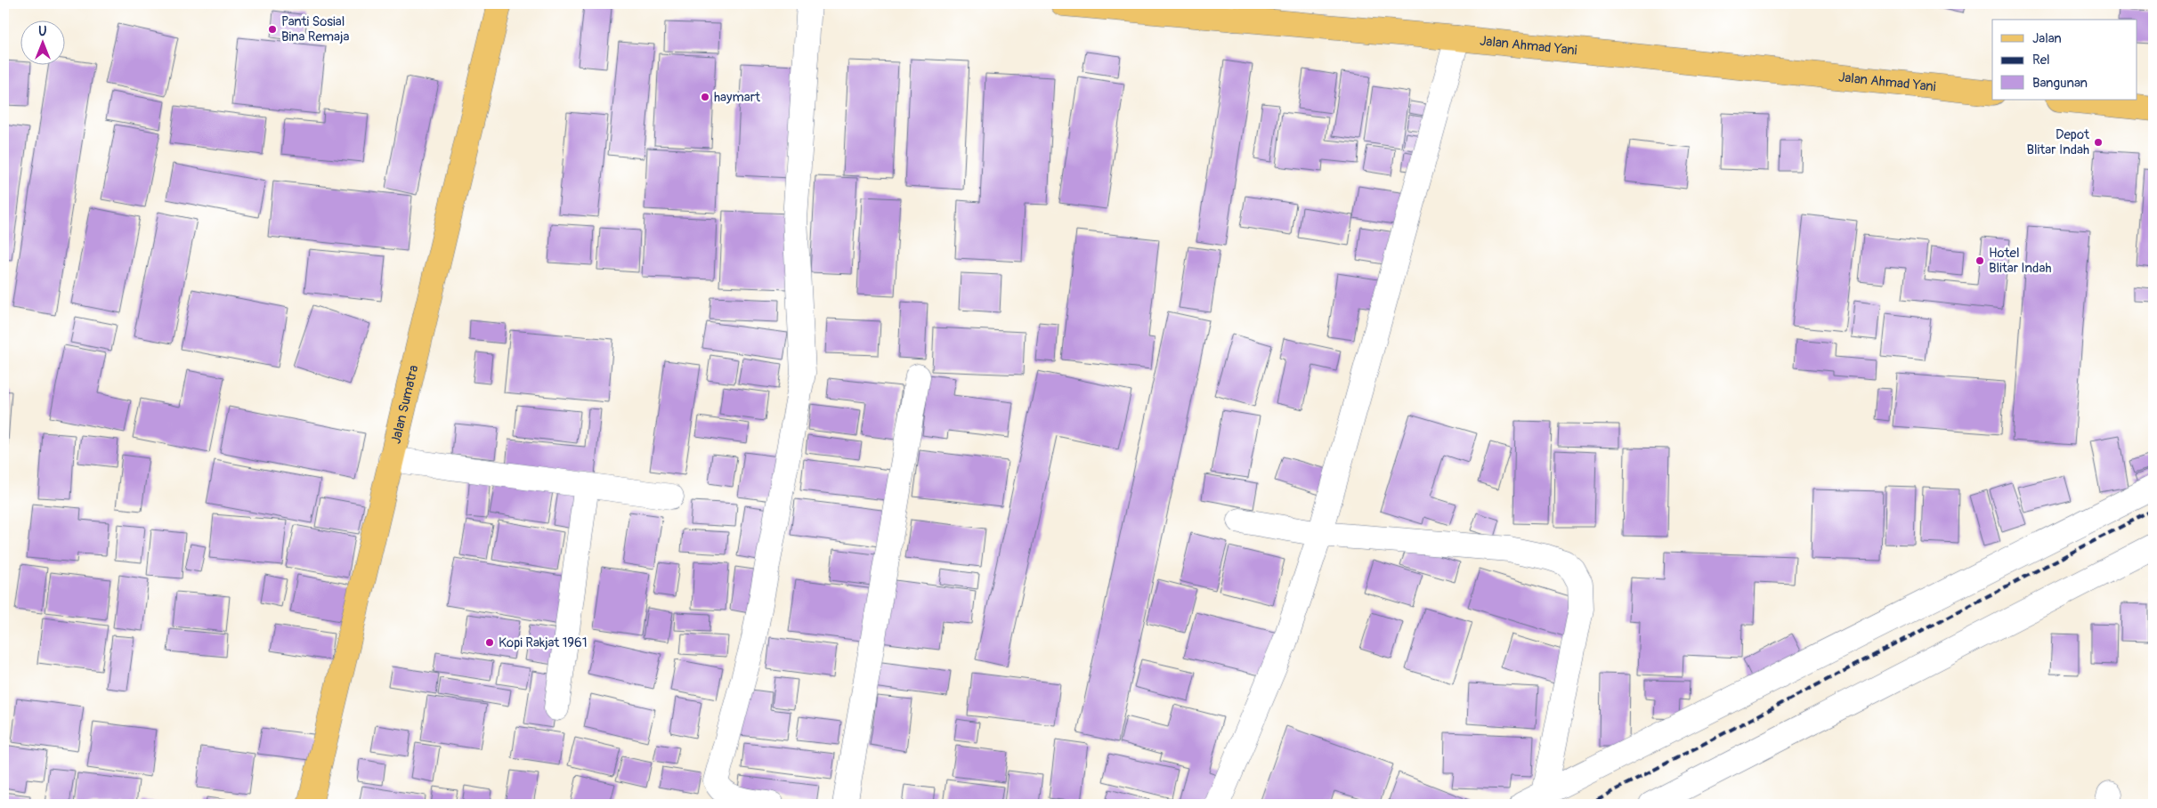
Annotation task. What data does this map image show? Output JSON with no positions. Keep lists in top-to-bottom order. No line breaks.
{"streets":{"main road":["Jalan Ahmad Yani","Jalan Sumatra"]},"places":["Panti Sosial Bina Remaja","haymart","Depot Blitar Indah","Hotel Blitar Indah","Kopi Rakjat 1961"],"legend":["Jalan","Rel","Bangunan"],"north":"top"}
